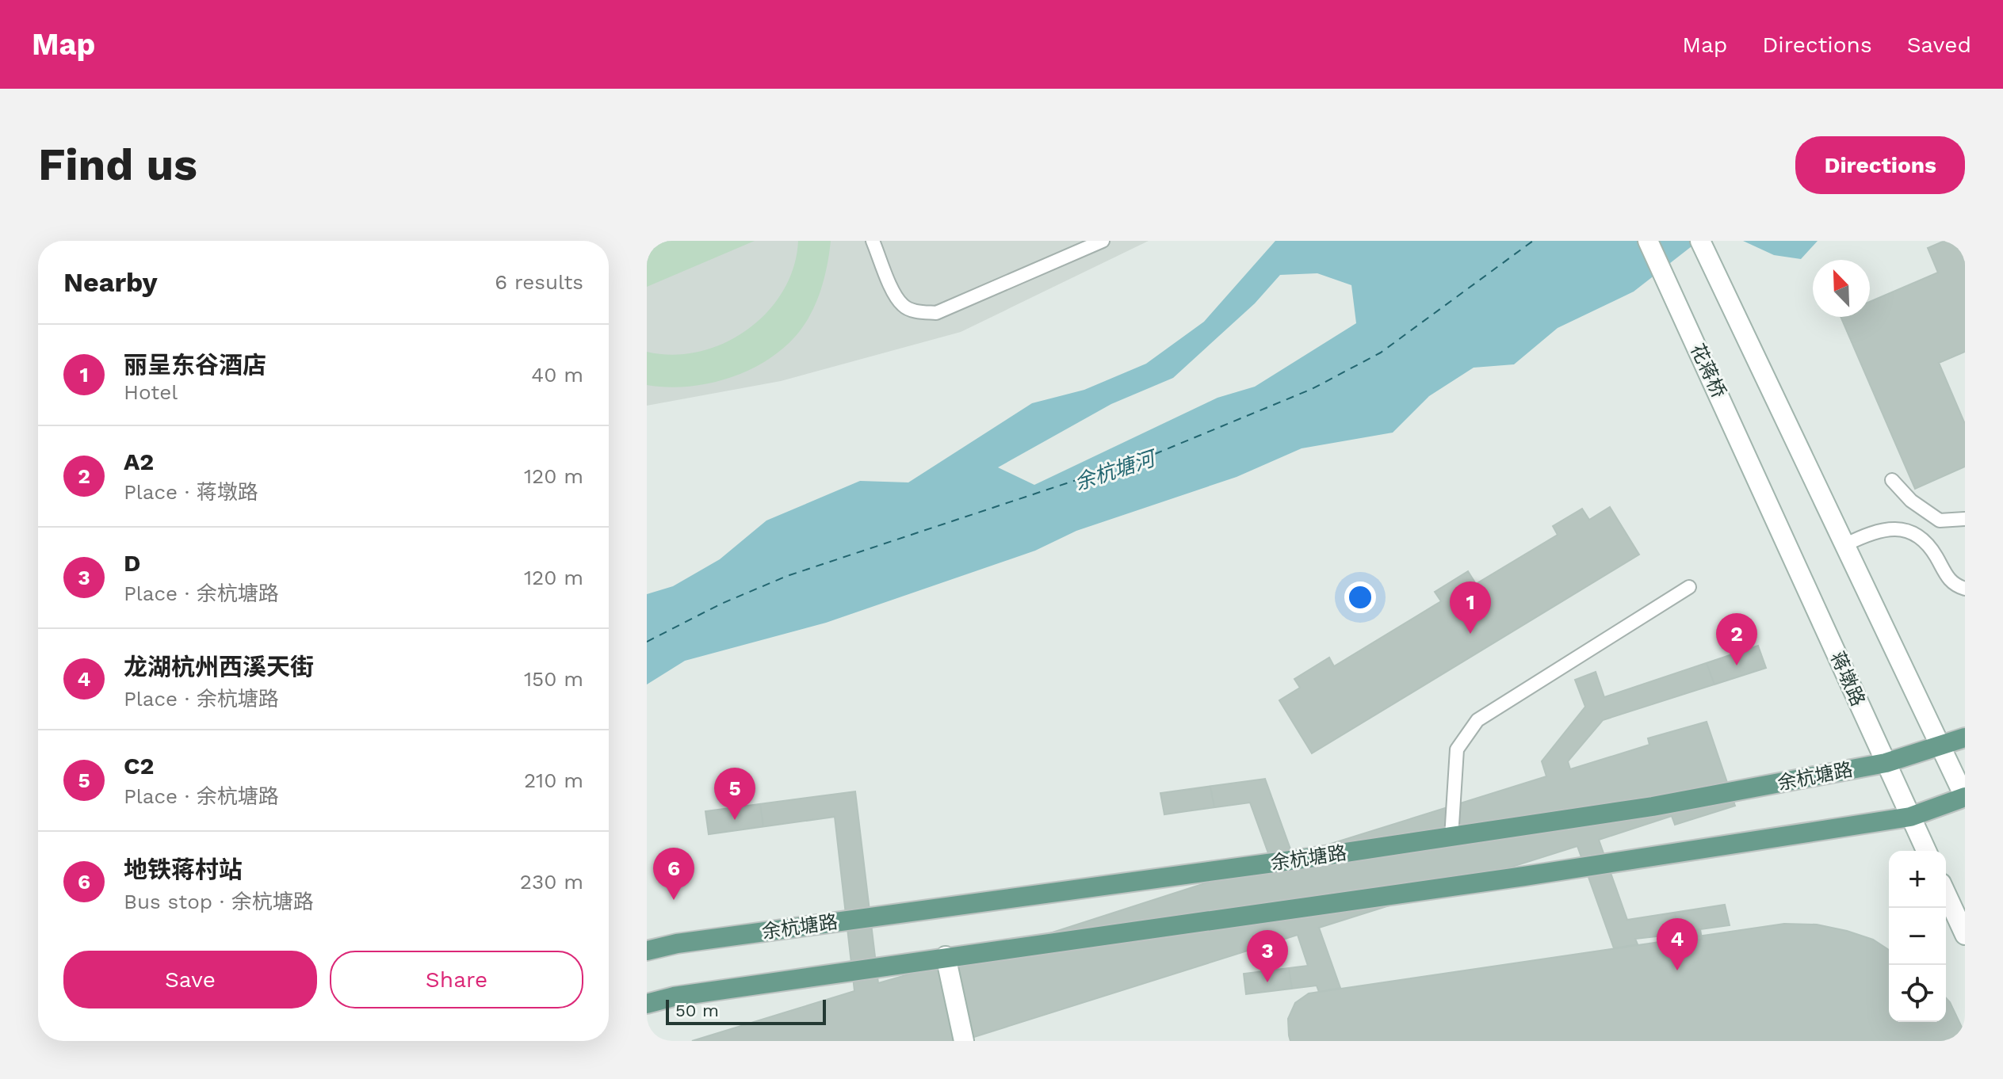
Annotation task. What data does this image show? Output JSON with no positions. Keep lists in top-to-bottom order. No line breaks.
{"streets":{"main road":["花蒋桥","蒋墩路","余杭塘路"]},"crossings":[["花蒋桥","蒋墩路"],["蒋墩路","余杭塘路"]],"water":["余杭塘河"],"scale_bar":"50 m","north":"top left","page":{"header":"Map","nav":["Map","Directions","Saved"],"buttons":["Directions",["Save","Share"]],"title":"Find us","heading":["Nearby","6 results"],"list":[{"mark":"1","name":"丽呈东谷酒店","note":"Hotel","value":"40 m"},{"mark":"2","name":"A2","note":"Place · 蒋墩路","value":"120 m"},{"mark":"3","name":"D","note":"Place · 余杭塘路","value":"120 m"},{"mark":"4","name":"龙湖杭州西溪天街","note":"Place · 余杭塘路","value":"150 m"},{"mark":"5","name":"C2","note":"Place · 余杭塘路","value":"210 m"},{"mark":"6","name":"地铁蒋村站","note":"Bus stop · 余杭塘路","value":"230 m"}],"pins":["1","2","5","6","4","3"],"map_buttons":["+","−"],"scale":"50 m"}}
